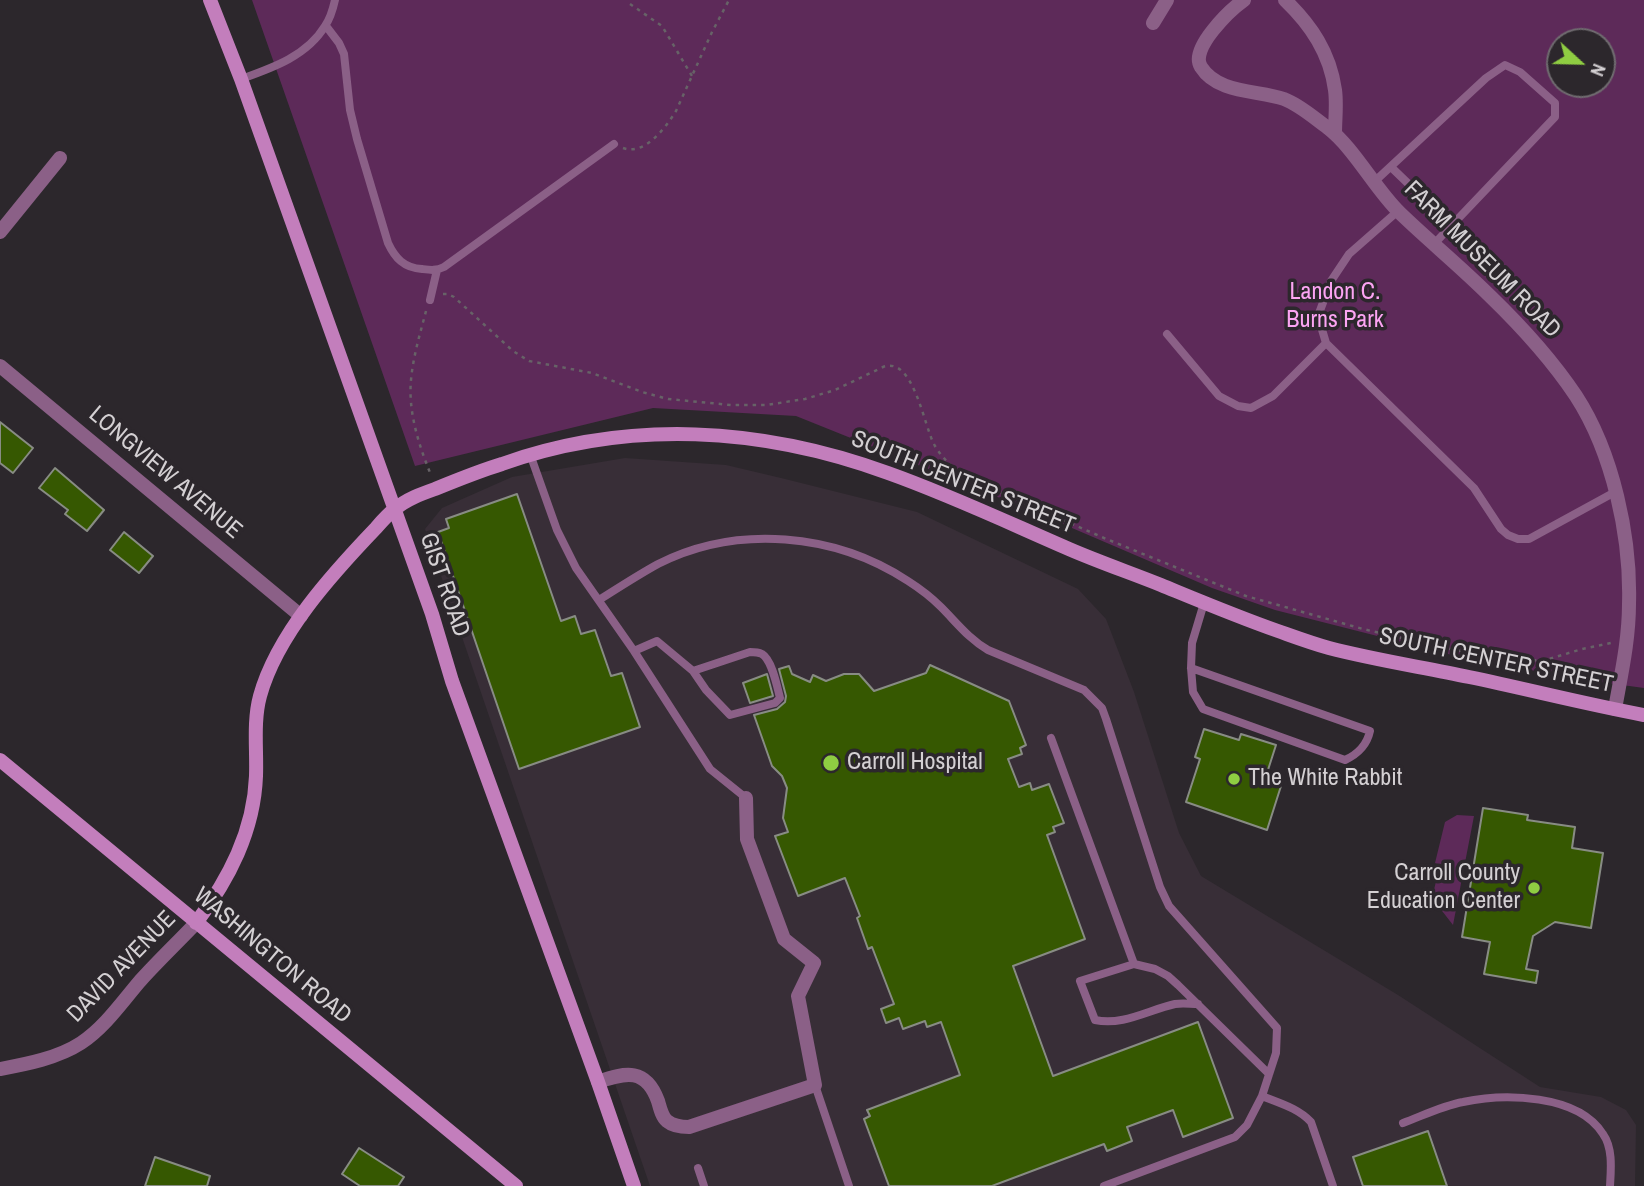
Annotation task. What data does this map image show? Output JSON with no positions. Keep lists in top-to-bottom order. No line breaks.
{"streets":{"street":["FARM MUSEUM ROAD","LONGVIEW AVENUE","SOUTH CENTER STREET","GIST ROAD","WASHINGTON ROAD","DAVID AVENUE"]},"crossings":[["FARM MUSEUM ROAD","SOUTH CENTER STREET"],["LONGVIEW AVENUE","SOUTH CENTER STREET"],["SOUTH CENTER STREET","GIST ROAD"],["SOUTH CENTER STREET","WASHINGTON ROAD"],["SOUTH CENTER STREET","DAVID AVENUE"],["WASHINGTON ROAD","DAVID AVENUE"]],"parks":["Landon C. Burns Park"],"places":["Carroll Hospital","The White Rabbit","Carroll County Education Center"],"north":"right"}
